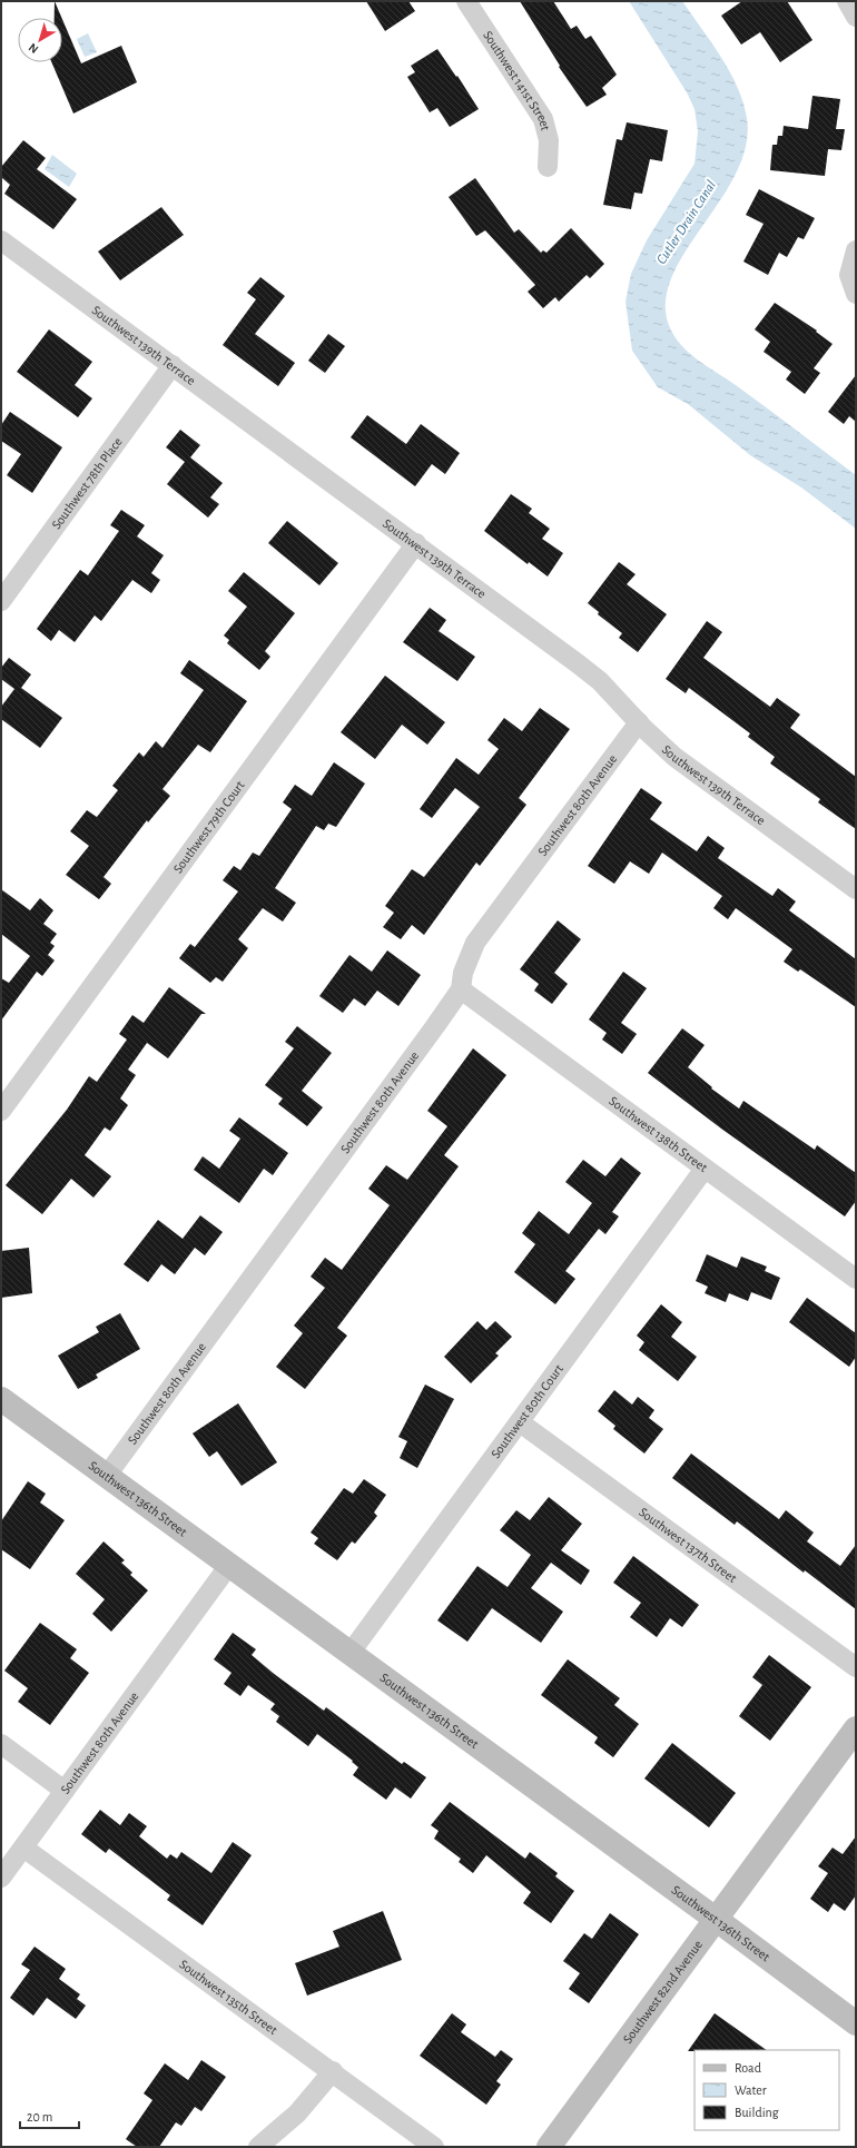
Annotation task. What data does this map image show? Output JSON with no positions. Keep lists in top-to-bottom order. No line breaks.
{"streets":{"street":["Southwest 141st Street","Southwest 139th Terrace","Southwest 78th Place","Southwest 80th Avenue","Southwest 79th Court","Southwest 138th Street","Southwest 80th Court","Southwest 136th Street","Southwest 137th Street","Southwest 82nd Avenue","Southwest 135th Street"]},"crossings":[["Southwest 139th Terrace","Southwest 78th Place"],["Southwest 139th Terrace","Southwest 80th Avenue"],["Southwest 139th Terrace","Southwest 79th Court"],["Southwest 80th Avenue","Southwest 138th Street"],["Southwest 80th Avenue","Southwest 136th Street"],["Southwest 80th Avenue","Southwest 135th Street"],["Southwest 138th Street","Southwest 80th Court"],["Southwest 80th Court","Southwest 136th Street"],["Southwest 80th Court","Southwest 137th Street"],["Southwest 136th Street","Southwest 82nd Avenue"]],"water":["Cutler Drain Canal"],"legend":["Road","Water","Building"],"scale_bar":"20 m","north":"bottom left"}
